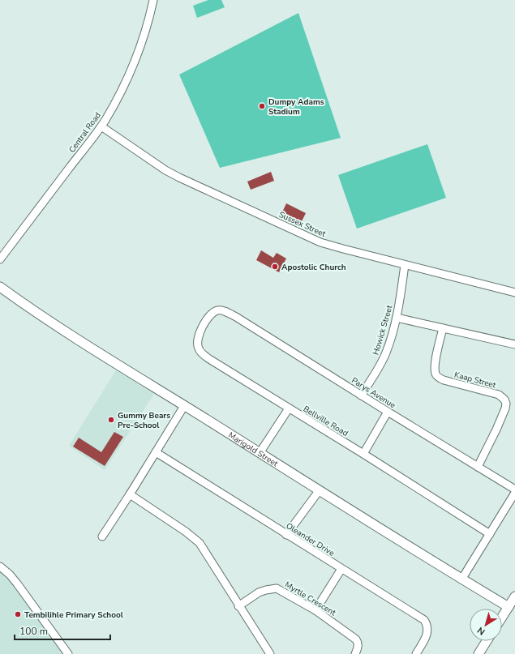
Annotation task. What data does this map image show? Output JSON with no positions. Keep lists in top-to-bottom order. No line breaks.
{"streets":{"street":["Central Road","Sussex Street","Howick Street","Kaap Street","Parys Avenue","Bellville Road","Marigold Street","Oleander Drive","Myrtle Crescent"]},"crossings":[["Central Road","Sussex Street"],["Sussex Street","Howick Street"],["Howick Street","Parys Avenue"],["Kaap Street","Parys Avenue"],["Parys Avenue","Bellville Road"]],"places":["Dumpy Adams Stadium","Apostolic Church","Gummy Bears Pre-School","Tembilihle Primary School"],"scale_bar":"100 m","north":"bottom left"}
